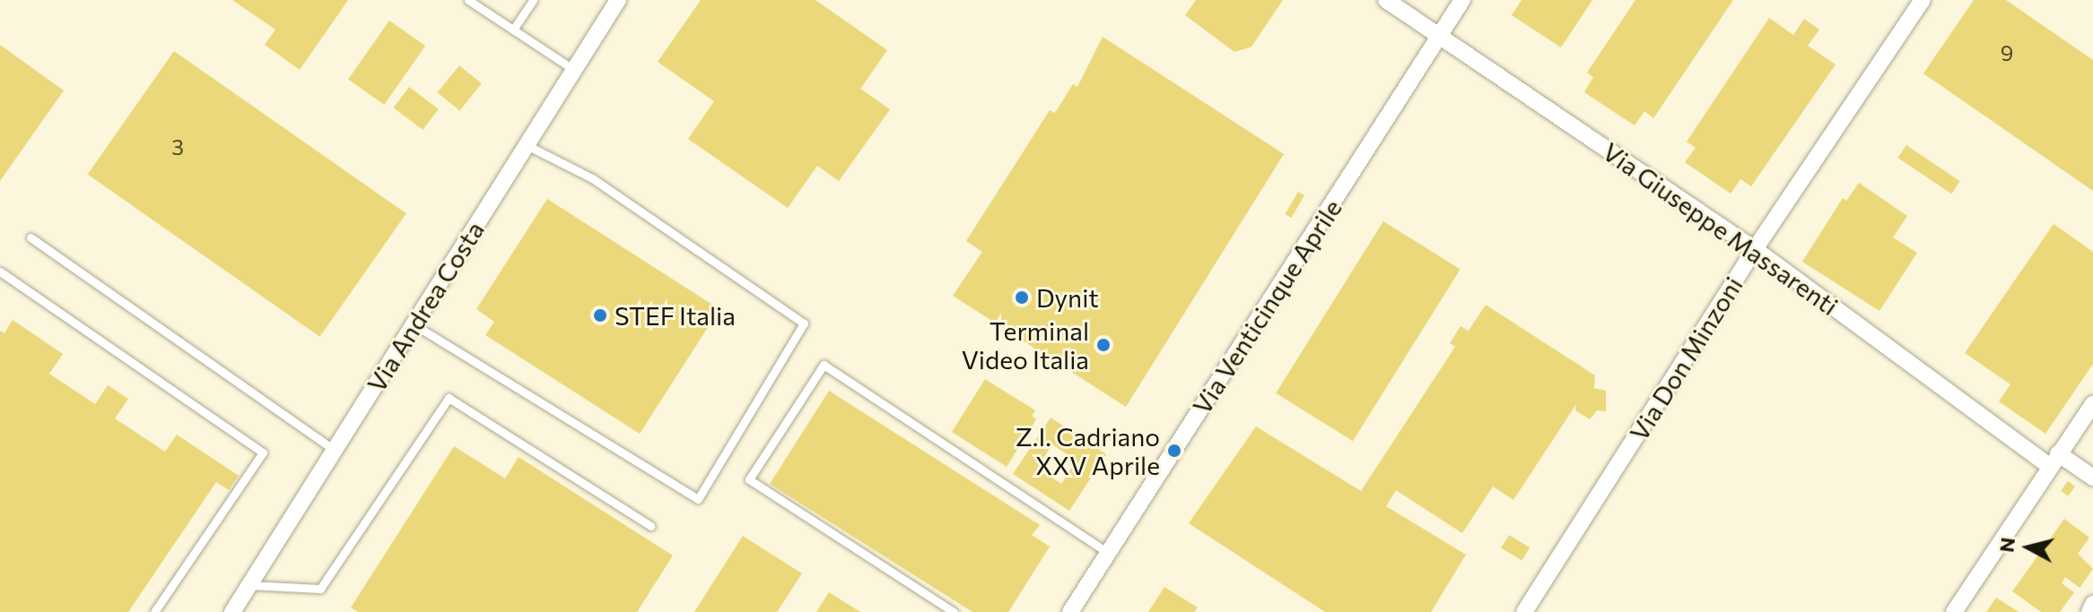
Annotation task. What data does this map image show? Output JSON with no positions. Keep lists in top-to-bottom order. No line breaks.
{"streets":{"street":["Via Giuseppe Massarenti","Via Andrea Costa","Via Venticinque Aprile","Via Don Minzoni"]},"crossings":[["Via Giuseppe Massarenti","Via Venticinque Aprile"],["Via Giuseppe Massarenti","Via Don Minzoni"]],"places":["Dynit","STEF Italia","Terminal Video Italia","Z.I. Cadriano XXV Aprile"],"house_numbers":["9","3"],"north":"left"}
